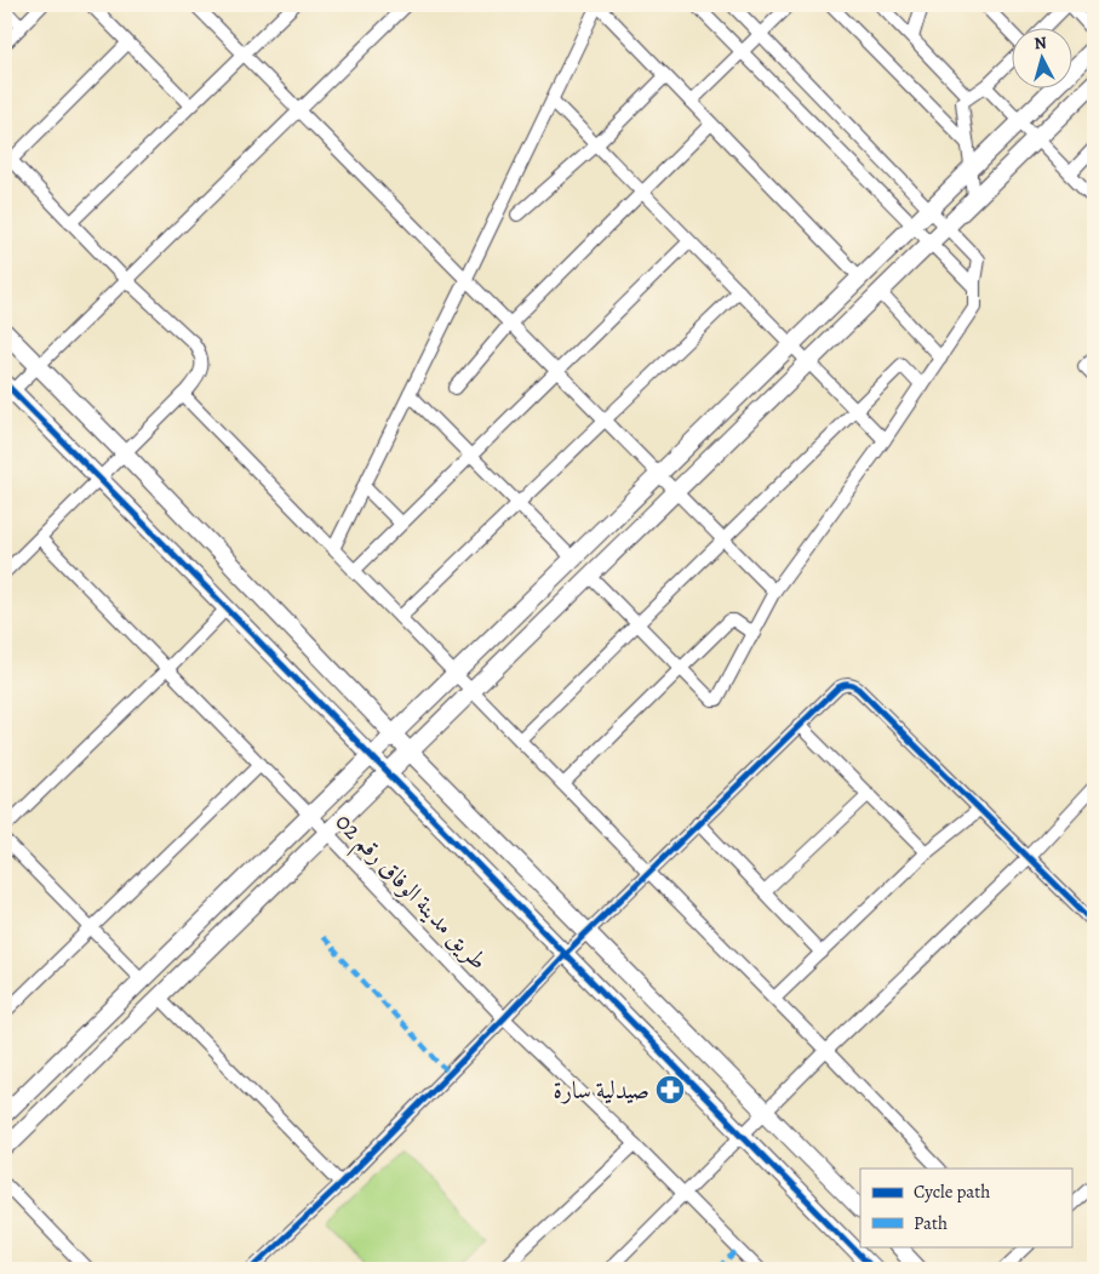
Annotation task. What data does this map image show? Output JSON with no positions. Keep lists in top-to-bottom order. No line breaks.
{"streets":{"street":["طريق مدينة الوفاق رقم 02"]},"places":{"pharmacy":["صيدلية سارة"]},"legend":["Cycle path","Path"],"north":"top"}
